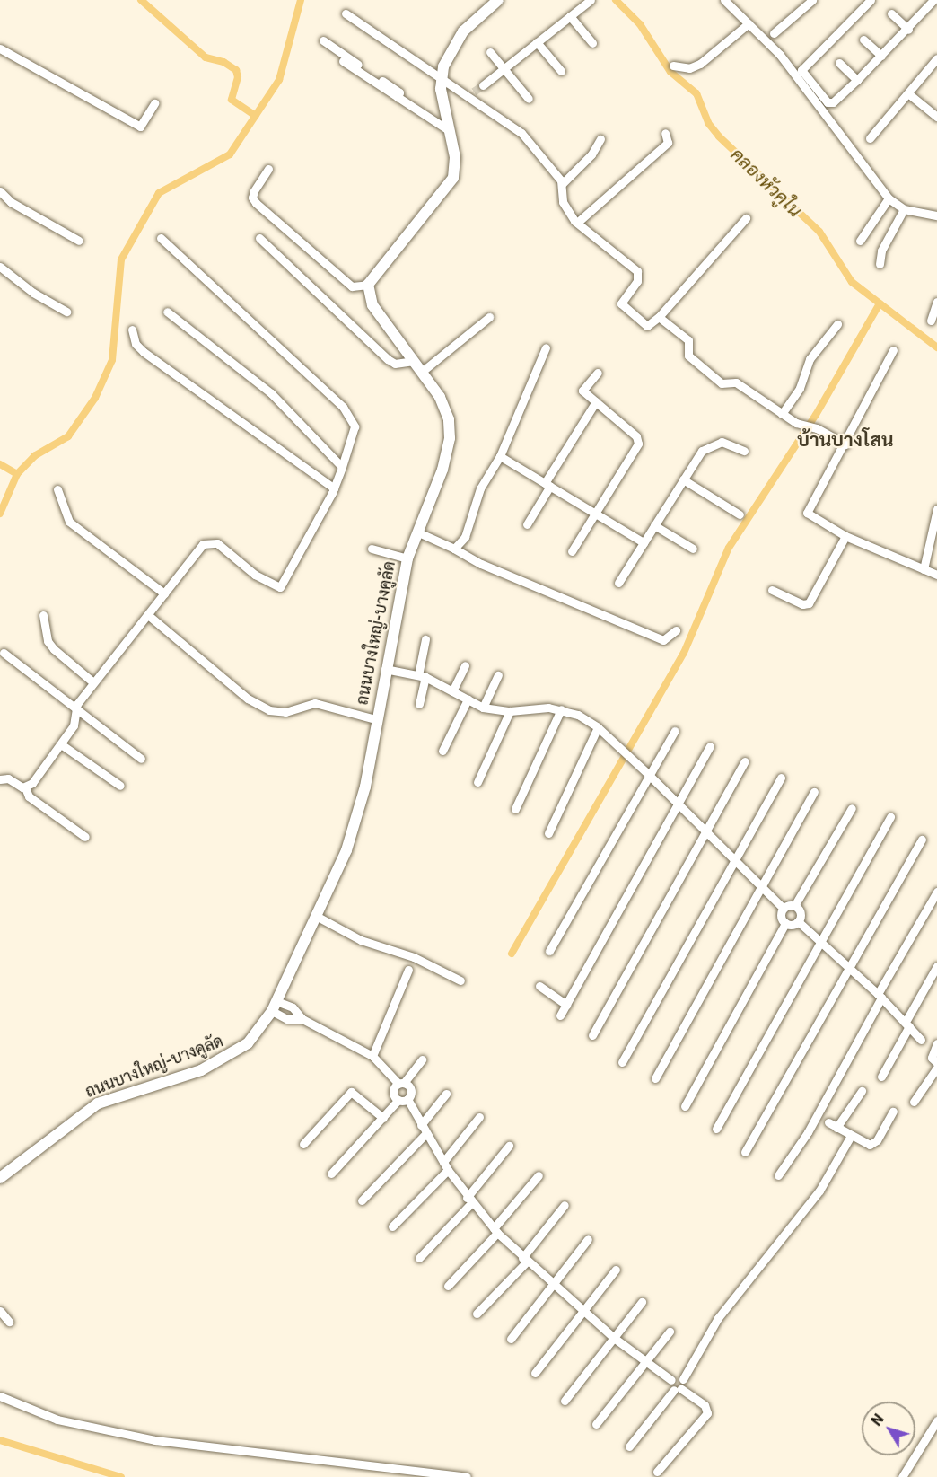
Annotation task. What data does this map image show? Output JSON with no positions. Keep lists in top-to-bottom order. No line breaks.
{"streets":{"street":["ถนนบางใหญ่-บางคูลัด"]},"districts":["บ้านบางโสน"],"water":["คลองหัวคูใน"],"north":"top left"}
